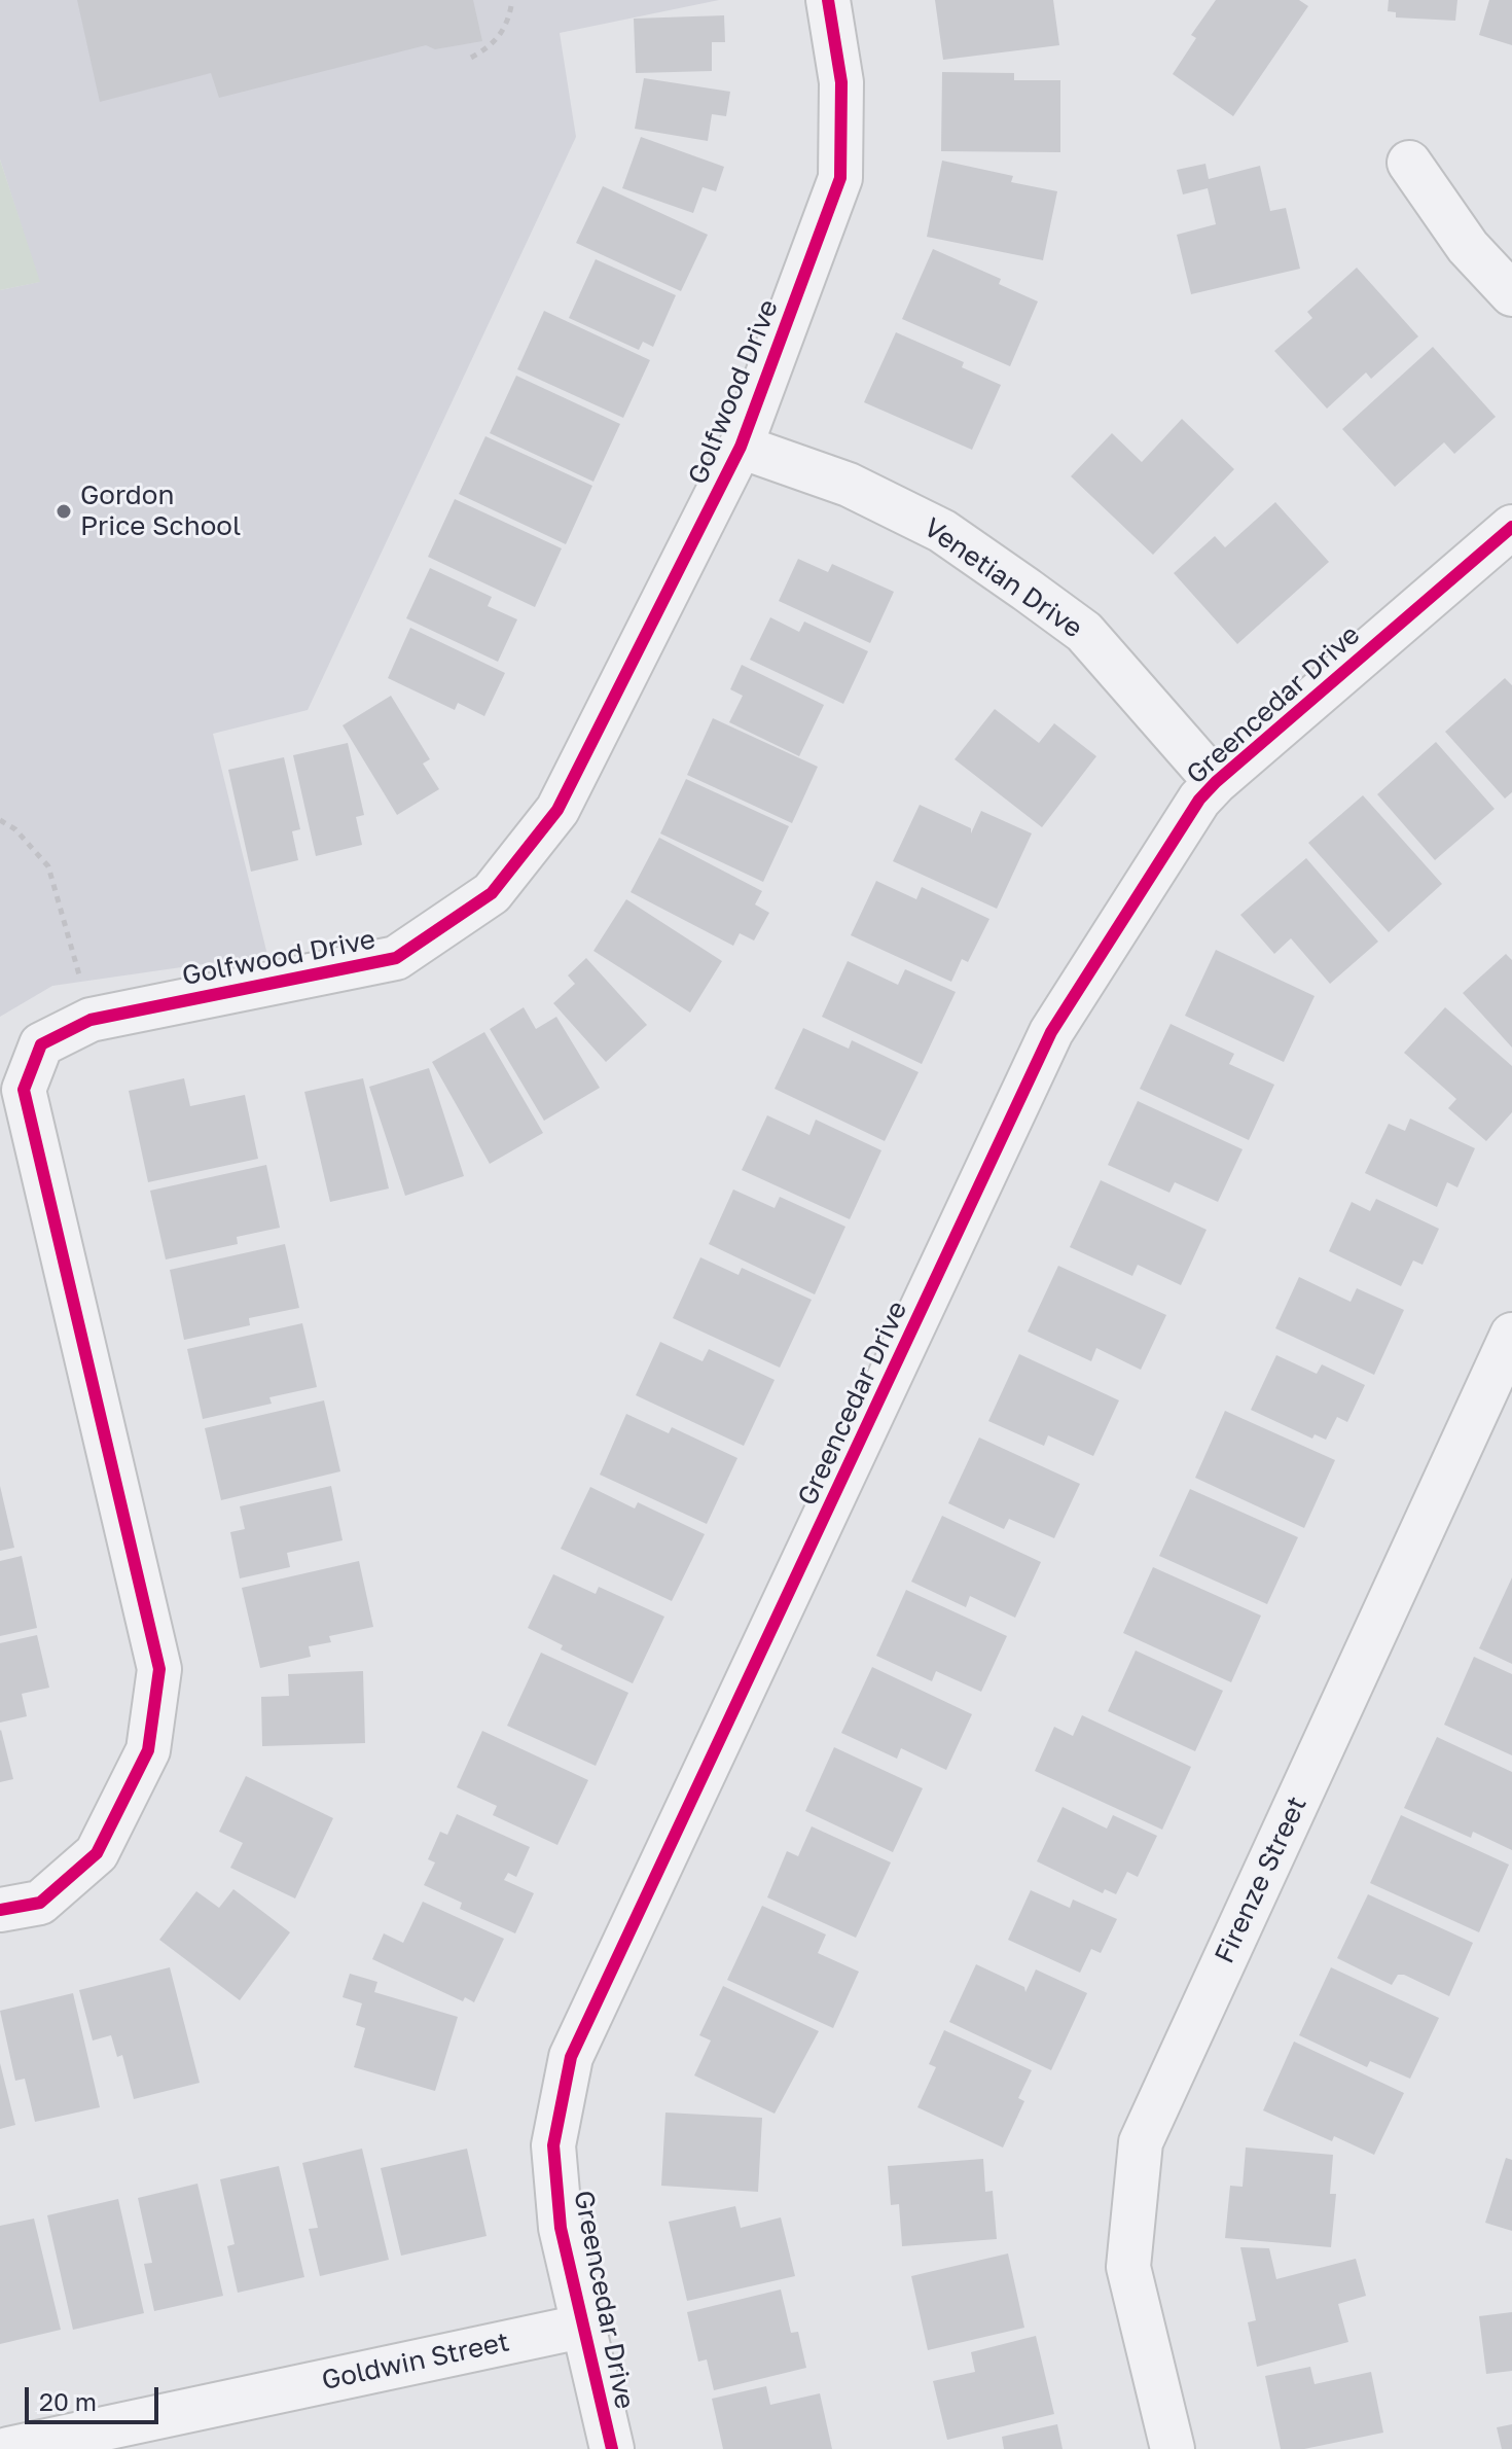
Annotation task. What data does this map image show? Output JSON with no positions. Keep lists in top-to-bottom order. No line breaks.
{"streets":{"street":["Golfwood Drive","Venetian Drive","Greencedar Drive","Firenze Street","Goldwin Street"]},"crossings":[["Golfwood Drive","Venetian Drive"],["Venetian Drive","Greencedar Drive"],["Greencedar Drive","Goldwin Street"]],"places":["Gordon Price School"],"scale_bar":"20 m"}
